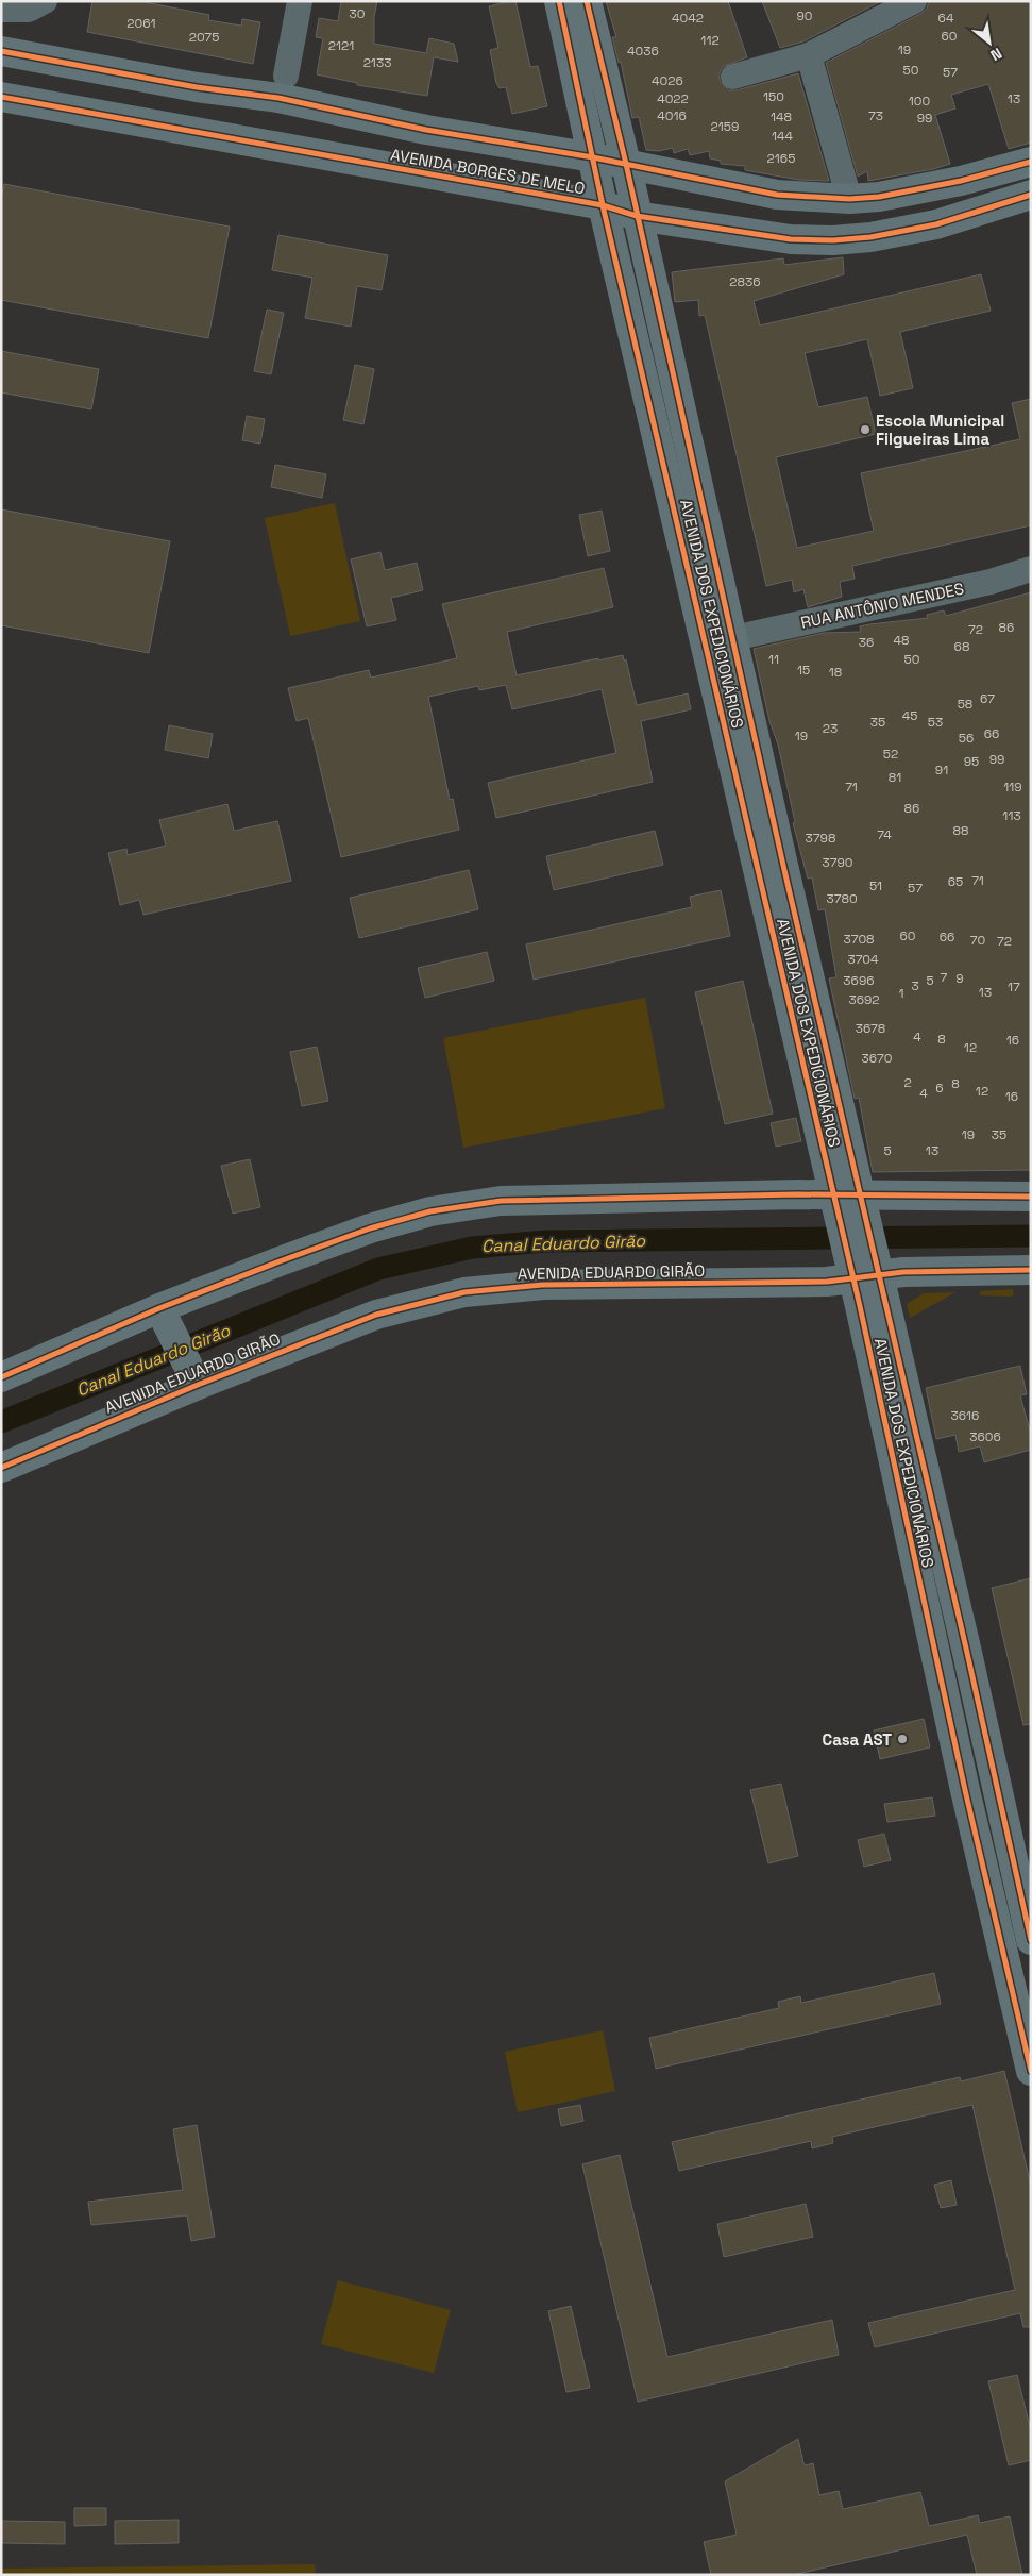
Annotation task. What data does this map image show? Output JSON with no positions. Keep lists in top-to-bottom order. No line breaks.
{"streets":{"main road":["AVENIDA BORGES DE MELO","AVENIDA DOS EXPEDICIONÁRIOS","AVENIDA EDUARDO GIRÃO"],"street":["RUA ANTÔNIO MENDES"]},"crossings":[["AVENIDA BORGES DE MELO","AVENIDA DOS EXPEDICIONÁRIOS"],["RUA ANTÔNIO MENDES","AVENIDA DOS EXPEDICIONÁRIOS"],["AVENIDA DOS EXPEDICIONÁRIOS","AVENIDA EDUARDO GIRÃO"]],"water":["Canal Eduardo Girão"],"places":["Escola Municipal Filgueiras Lima","Casa AST"],"house_numbers":["30","90","4042","64","2061","60","2075","112","2121","19","4036","2133","50","57","4026","150","4022","13","100","4016","73","148","99","2159","144","2165","2836","86","72","48","36","68","11","50","15","18","67","58","45","35","53","23","66","19","56","52","99","95","91","81","71","119","86","113","88","74","3798","3790","71","65","51","57","3780","60","66","3708","70","72","3704","7","9","3696","5","3","17","13","1","3692","3678","4","8","16","12","3670","2","8","6","12","4","16","19","35","5","13","3616","3606"],"north":"bottom right"}
